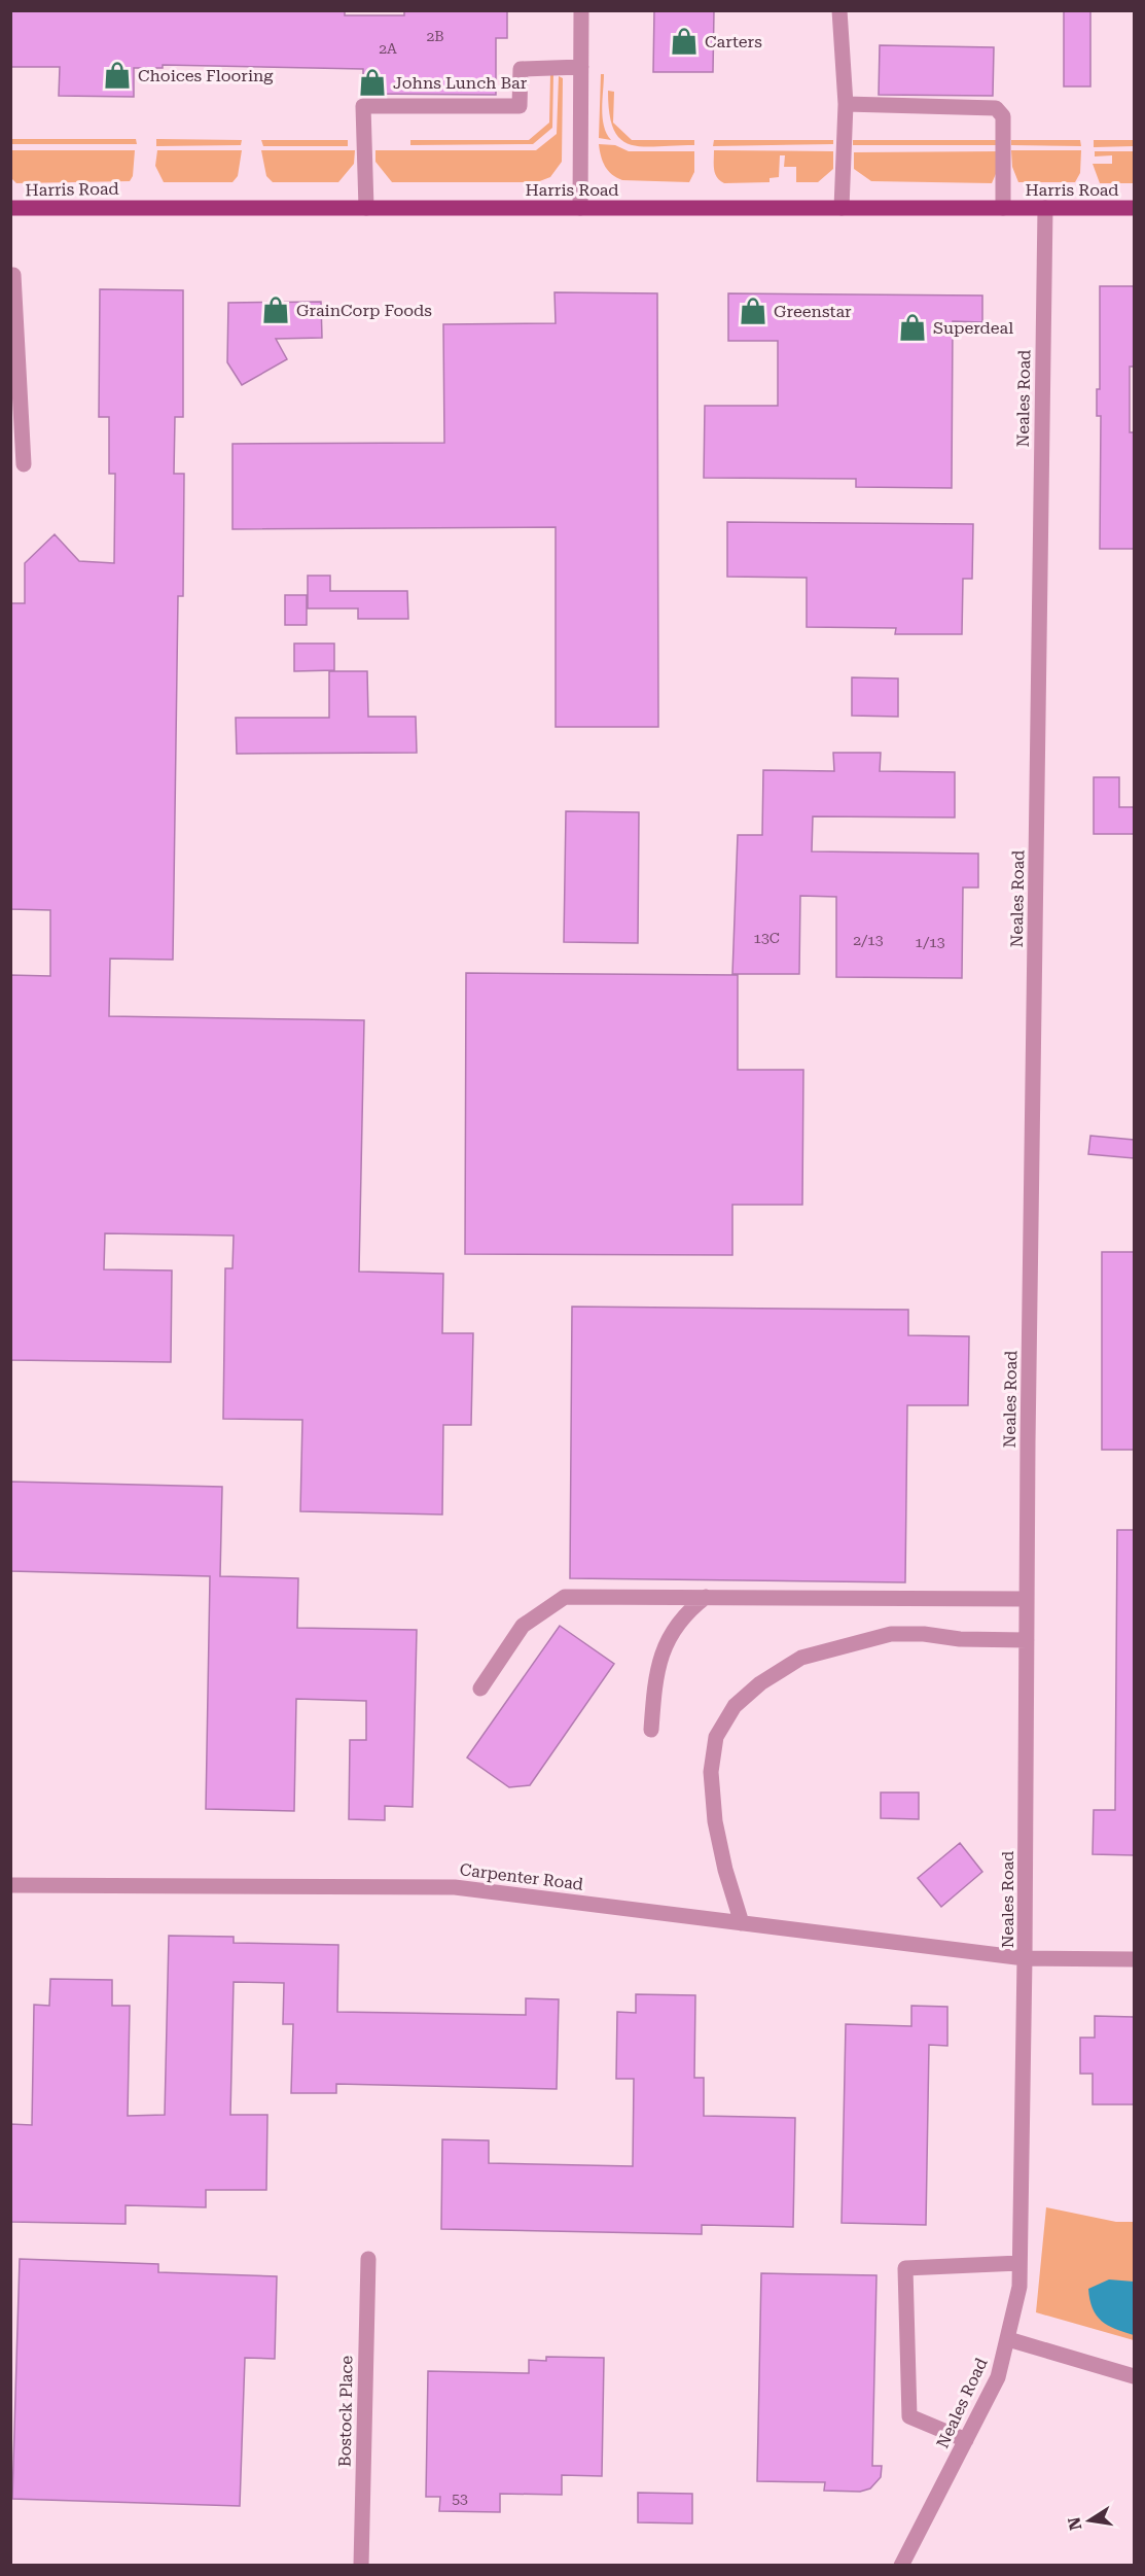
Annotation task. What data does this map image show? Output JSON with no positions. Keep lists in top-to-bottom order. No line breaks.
{"streets":{"main road":["Harris Road"],"street":["Neales Road","Carpenter Road","Bostock Place"]},"crossings":[["Harris Road","Neales Road"],["Neales Road","Carpenter Road"]],"places":{"shop":["Carters","Choices Flooring","Johns Lunch Bar","GrainCorp Foods","Greenstar","Superdeal"]},"house_numbers":["2B","2A","13C","2/13","1/13","53"],"north":"left"}
